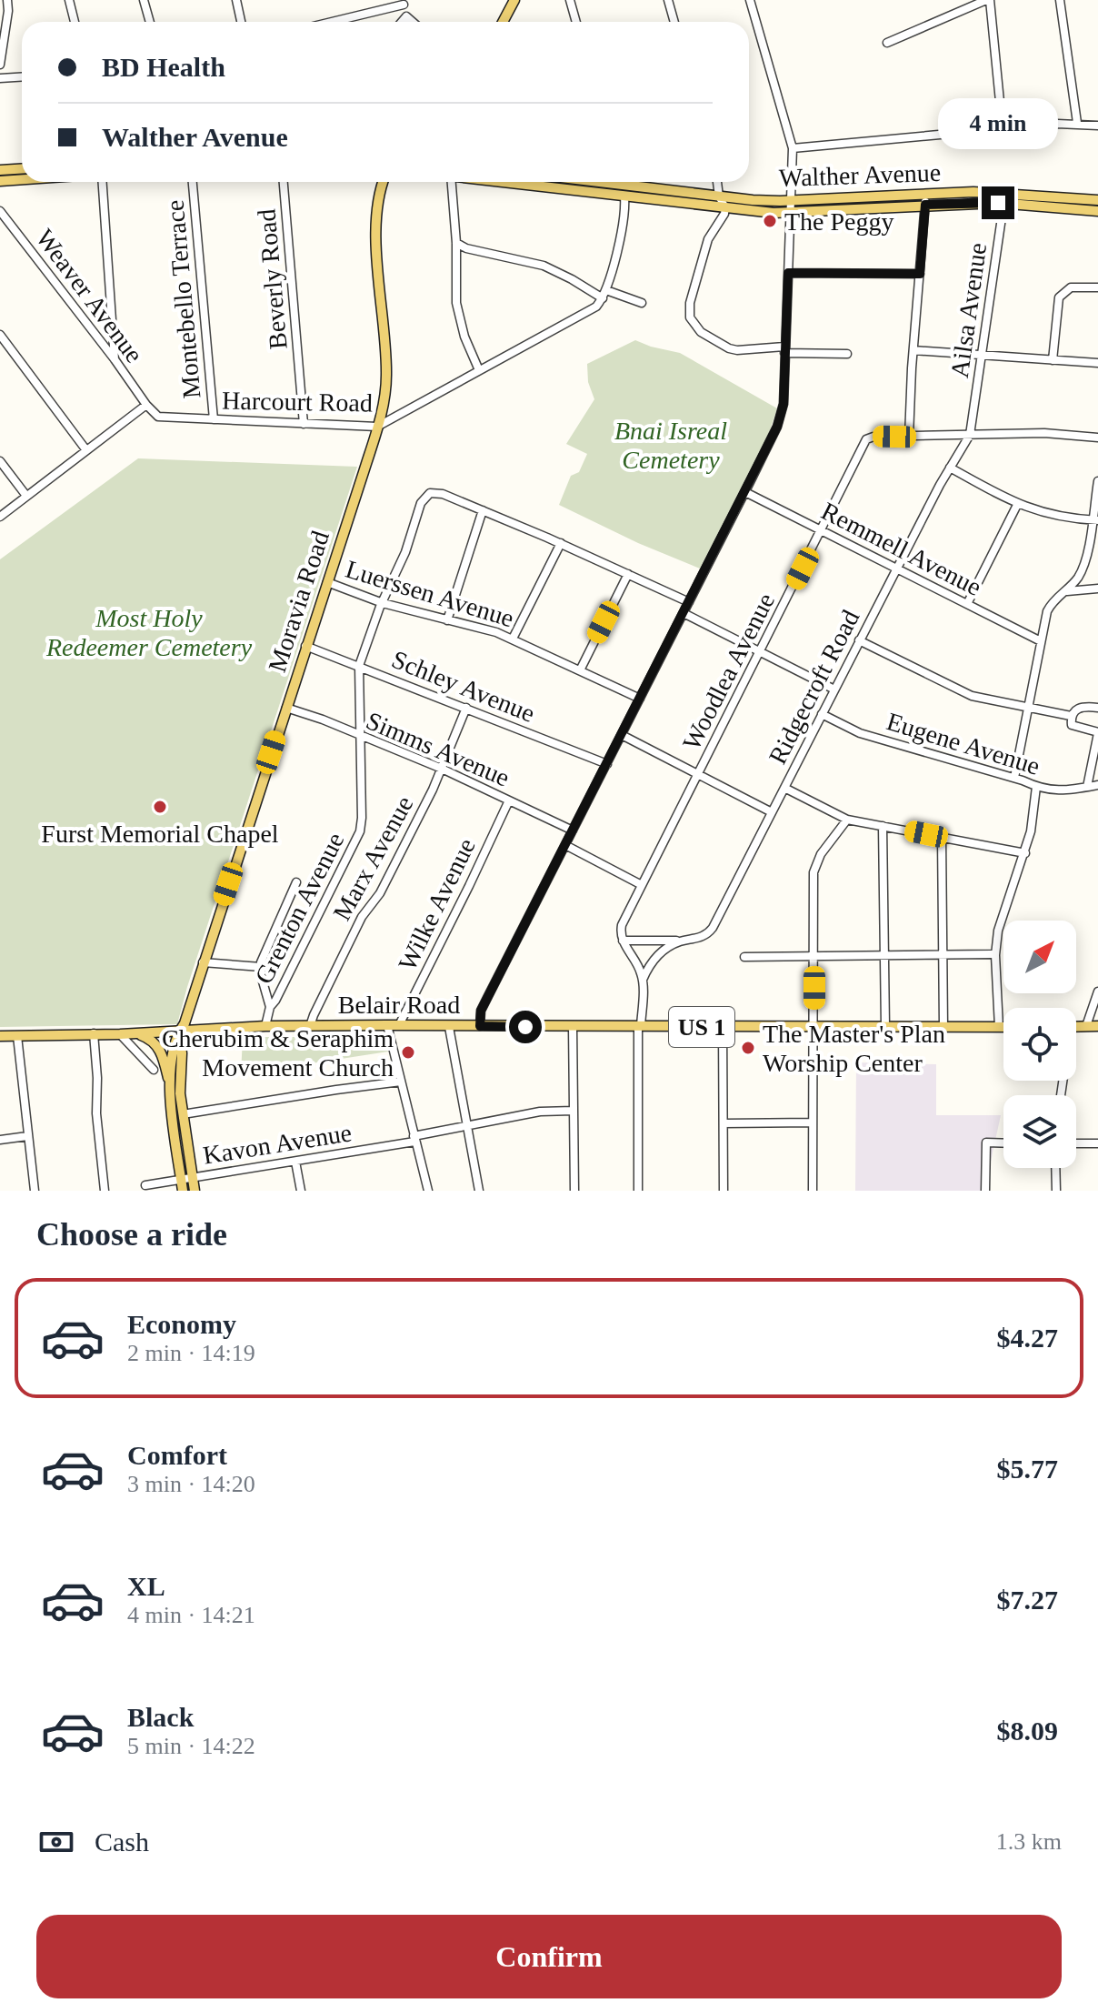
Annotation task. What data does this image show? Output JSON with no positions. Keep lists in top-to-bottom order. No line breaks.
{"streets":{"main road":["Walther Avenue","Moravia Road","Belair Road","US 1"],"street":["Beverly Road","Weaver Avenue","Montebello Terrace","Ailsa Avenue","Harcourt Road","Remmell Avenue","Luerssen Avenue","Woodlea Avenue","Schley Avenue","Ridgecroft Road","Eugene Avenue","Simms Avenue","Marx Avenue","Wilke Avenue","Grenton Avenue","Kavon Avenue"]},"crossings":[["Walther Avenue","Ailsa Avenue"],["Beverly Road","Harcourt Road"],["Weaver Avenue","Harcourt Road"],["Montebello Terrace","Harcourt Road"],["Ailsa Avenue","Ridgecroft Road"],["Harcourt Road","Moravia Road"],["Remmell Avenue","Woodlea Avenue"],["Remmell Avenue","Ridgecroft Road"],["Luerssen Avenue","Moravia Road"],["Luerssen Avenue","Grenton Avenue"],["Moravia Road","Schley Avenue"],["Moravia Road","Simms Avenue"],["Moravia Road","Belair Road"],["Moravia Road","Kavon Avenue"],["Woodlea Avenue","Ridgecroft Road"],["Schley Avenue","Marx Avenue"],["Schley Avenue","Grenton Avenue"],["Ridgecroft Road","Eugene Avenue"],["Simms Avenue","Marx Avenue"],["Simms Avenue","Wilke Avenue"],["Simms Avenue","Grenton Avenue"],["Marx Avenue","Belair Road"],["Wilke Avenue","Belair Road"]],"parks":["Bnai Isreal Cemetery","Most Holy Redeemer Cemetery"],"places":["The Peggy","Furst Memorial Chapel","The Master's Plan Worship Center","Cherubim & Seraphim Movement Church"],"north":"top right","page":{"banner":["BD Health","Walther Avenue"],"bubble":"4 min","heading":"Choose a ride","list":[{"name":"Economy","note":"2 min · 14:19","value":"$4.27"},{"name":"Comfort","note":"3 min · 14:20","value":"$5.77"},{"name":"XL","note":"4 min · 14:21","value":"$7.27"},{"name":"Black","note":"5 min · 14:22","value":"$8.09"}],"pay":["Cash","1.3 km"],"buttons":"Confirm"}}
